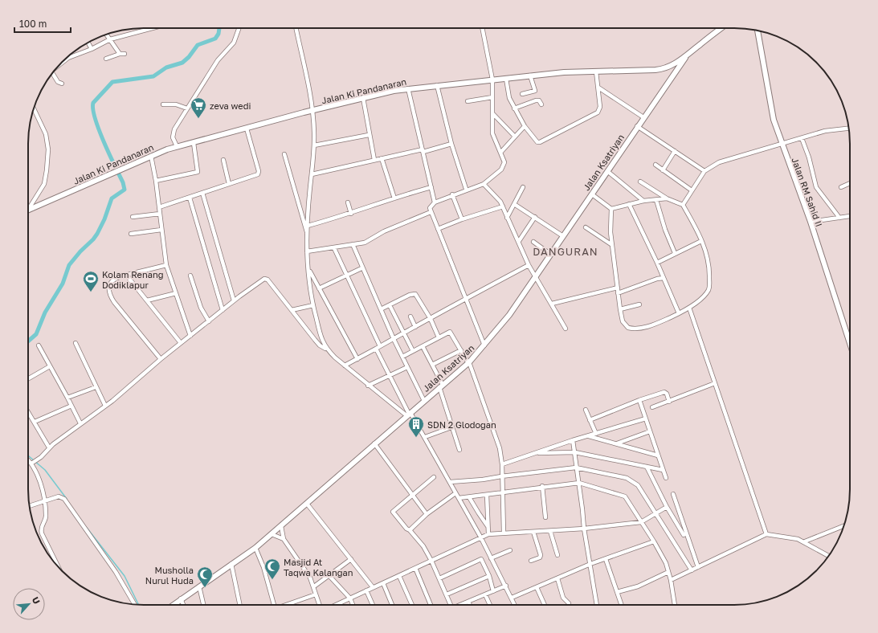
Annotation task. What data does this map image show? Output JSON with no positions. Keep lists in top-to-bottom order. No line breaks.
{"streets":{"street":["Jalan Ki Pandanaran","Jalan Ksatriyan","Jalan RM Sahid II"]},"crossings":[["Jalan Ki Pandanaran","Jalan Ksatriyan"]],"districts":["DANGURAN"],"places":{"supermarket":["zeva wedi"],"sports":["Kolam Renang Dodiklapur"],"building":["SDN 2 Glodogan"],"mosque":["Masjid At Taqwa Kalangan","Musholla Nurul Huda"]},"scale_bar":"100 m","north":"top right"}
